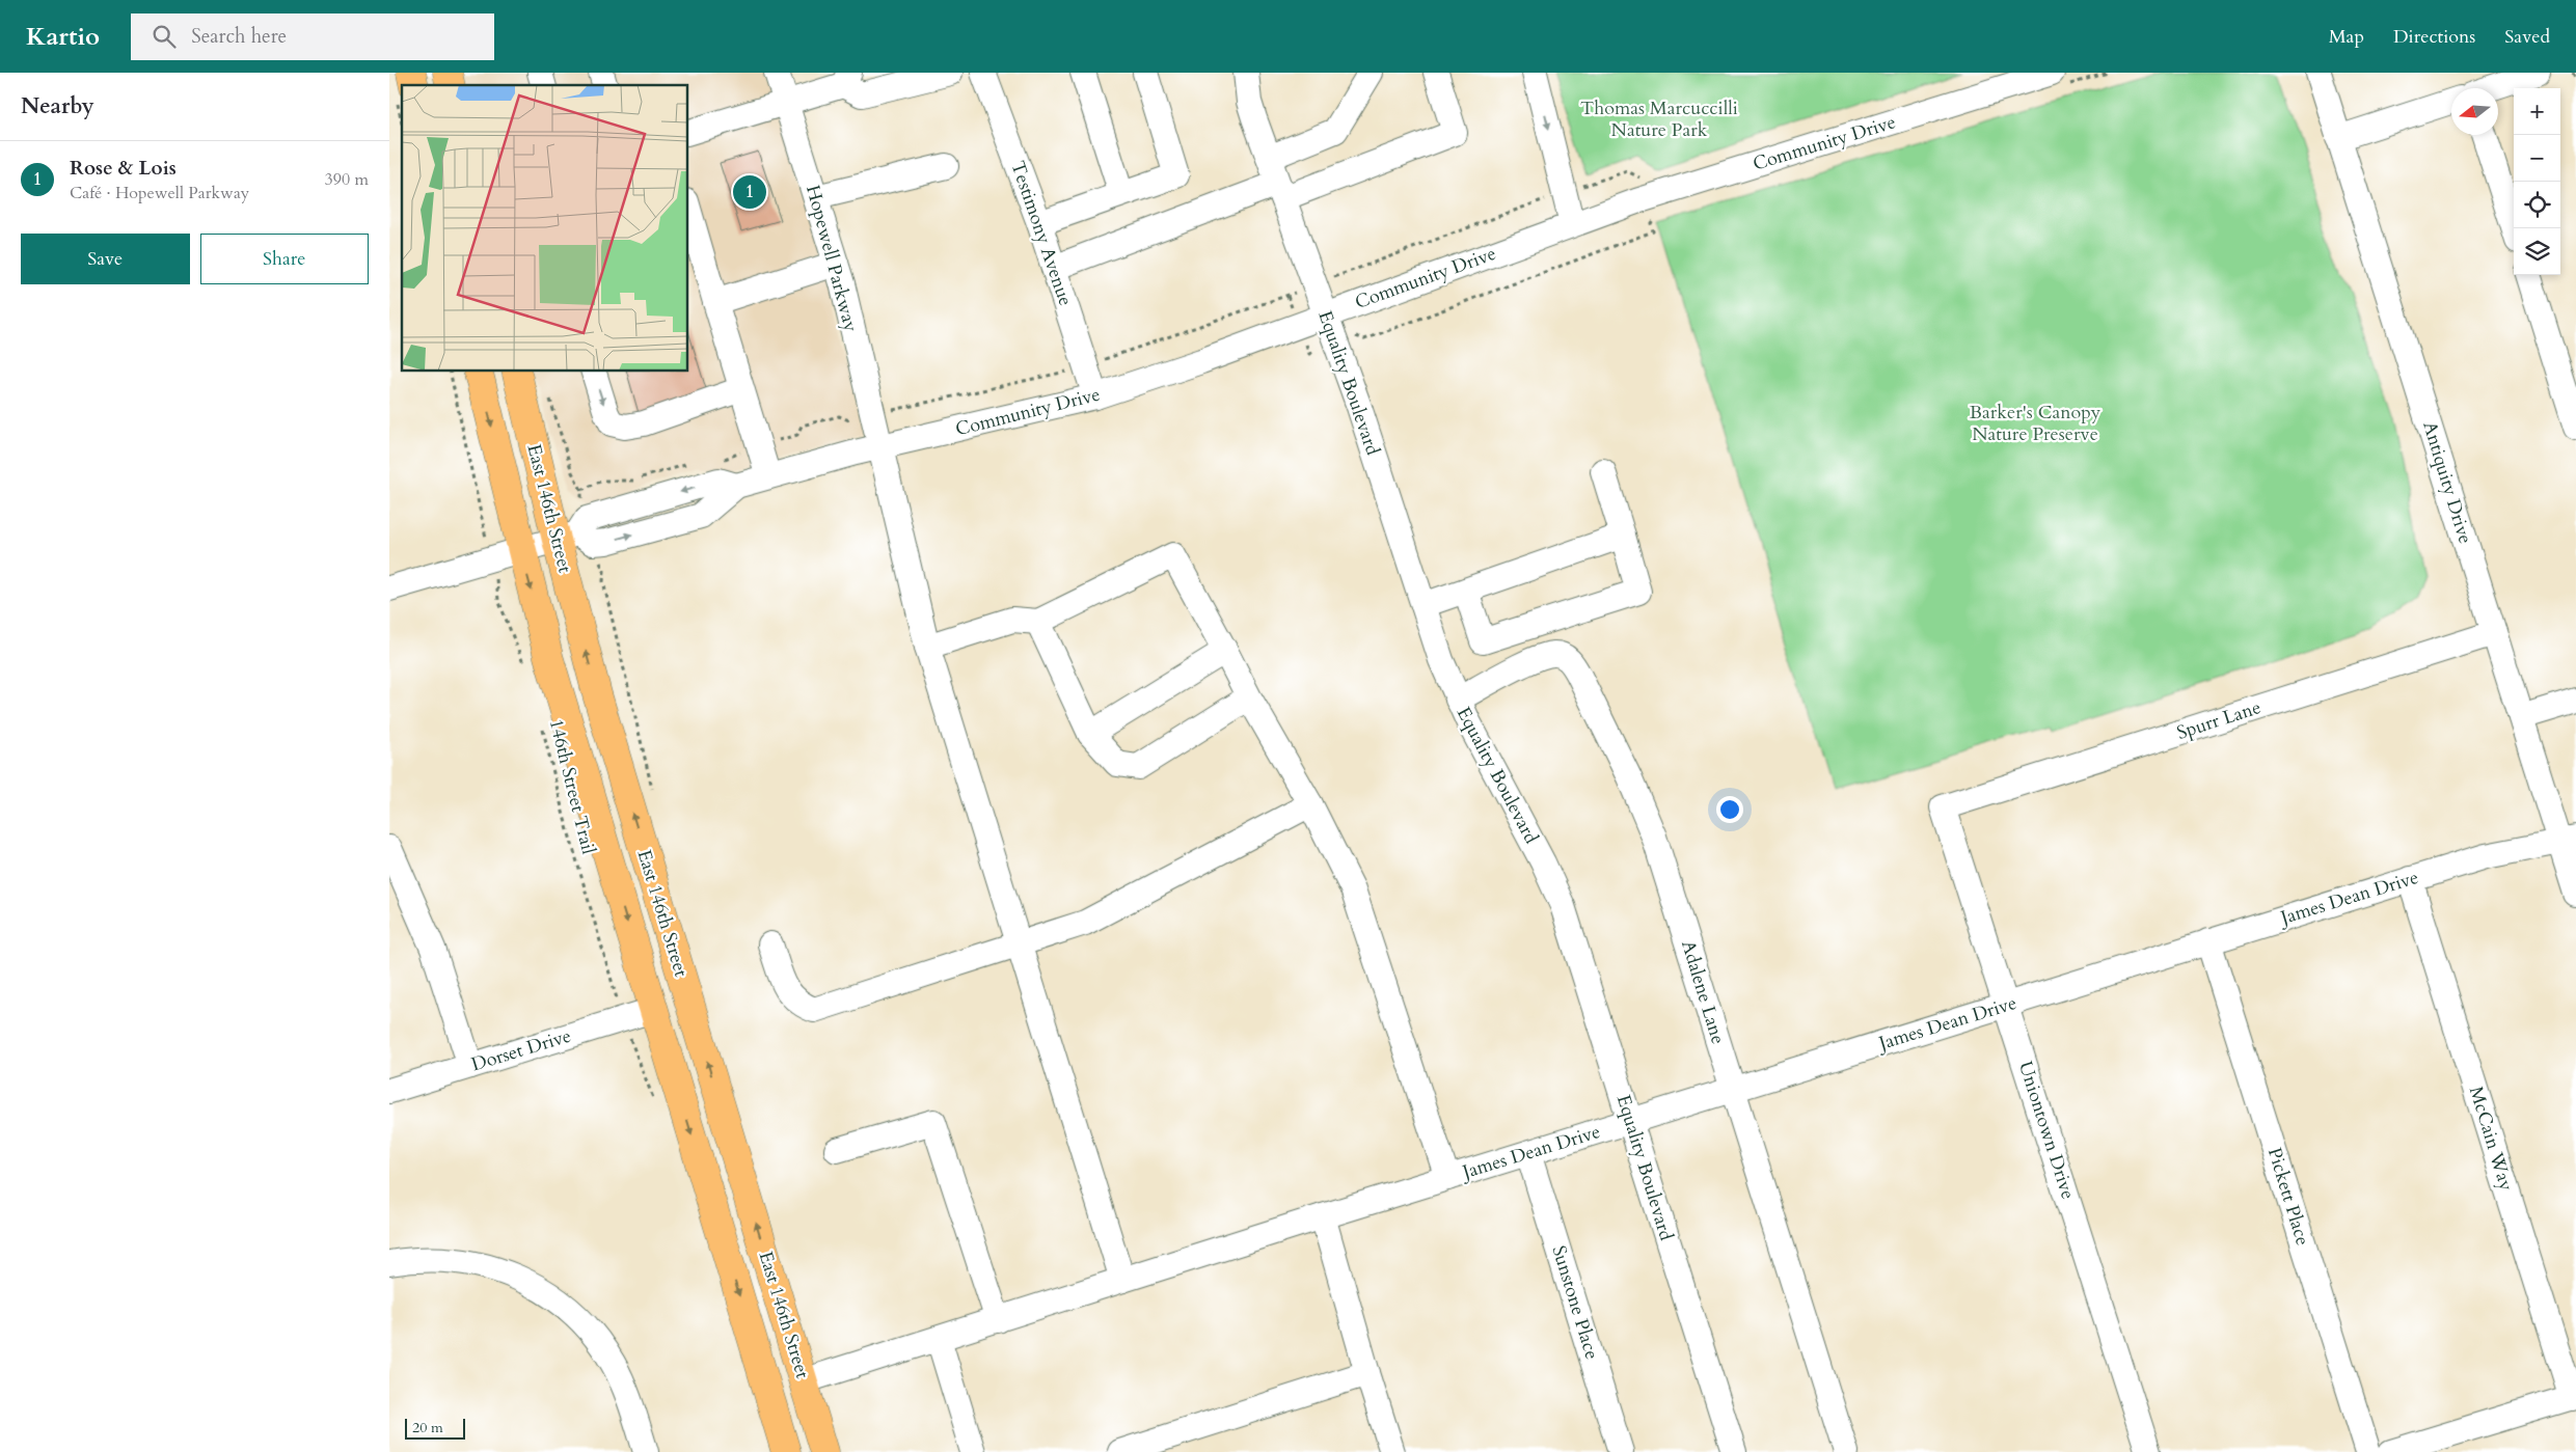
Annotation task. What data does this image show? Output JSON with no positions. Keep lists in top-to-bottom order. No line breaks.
{"streets":{"main road":["East 146th Street"],"street":["Community Drive","Testimony Avenue","Hopewell Parkway","Equality Boulevard","Antiquity Drive","Spurr Lane","James Dean Drive","Adalene Lane","Dorset Drive","Uniontown Drive","McCain Way","Pickett Place","Sunstone Place"],"path":["146th Street Trail"]},"crossings":[["Community Drive","Testimony Avenue"],["Community Drive","Hopewell Parkway"],["Community Drive","Equality Boulevard"],["Community Drive","East 146th Street"],["Hopewell Parkway","James Dean Drive"],["Equality Boulevard","James Dean Drive"],["Equality Boulevard","Adalene Lane"],["Antiquity Drive","Spurr Lane"],["Antiquity Drive","James Dean Drive"],["East 146th Street","James Dean Drive"],["East 146th Street","Dorset Drive"],["Spurr Lane","Uniontown Drive"],["James Dean Drive","Adalene Lane"],["James Dean Drive","Uniontown Drive"],["James Dean Drive","McCain Way"],["James Dean Drive","Pickett Place"],["James Dean Drive","Sunstone Place"]],"parks":["Thomas Marcuccilli Nature Park","Barker's Canopy Nature Preserve"],"scale_bar":"20 m","north":"left","page":{"header":"Kartio","search":"Search here","nav":["Map","Directions","Saved"],"heading":"Nearby","map_buttons":["+","−"],"list":[{"mark":"1","name":"Rose & Lois","note":"Café · Hopewell Parkway","value":"390 m"}],"pins":"1","buttons":["Save","Share"],"scale":"20 m"}}
